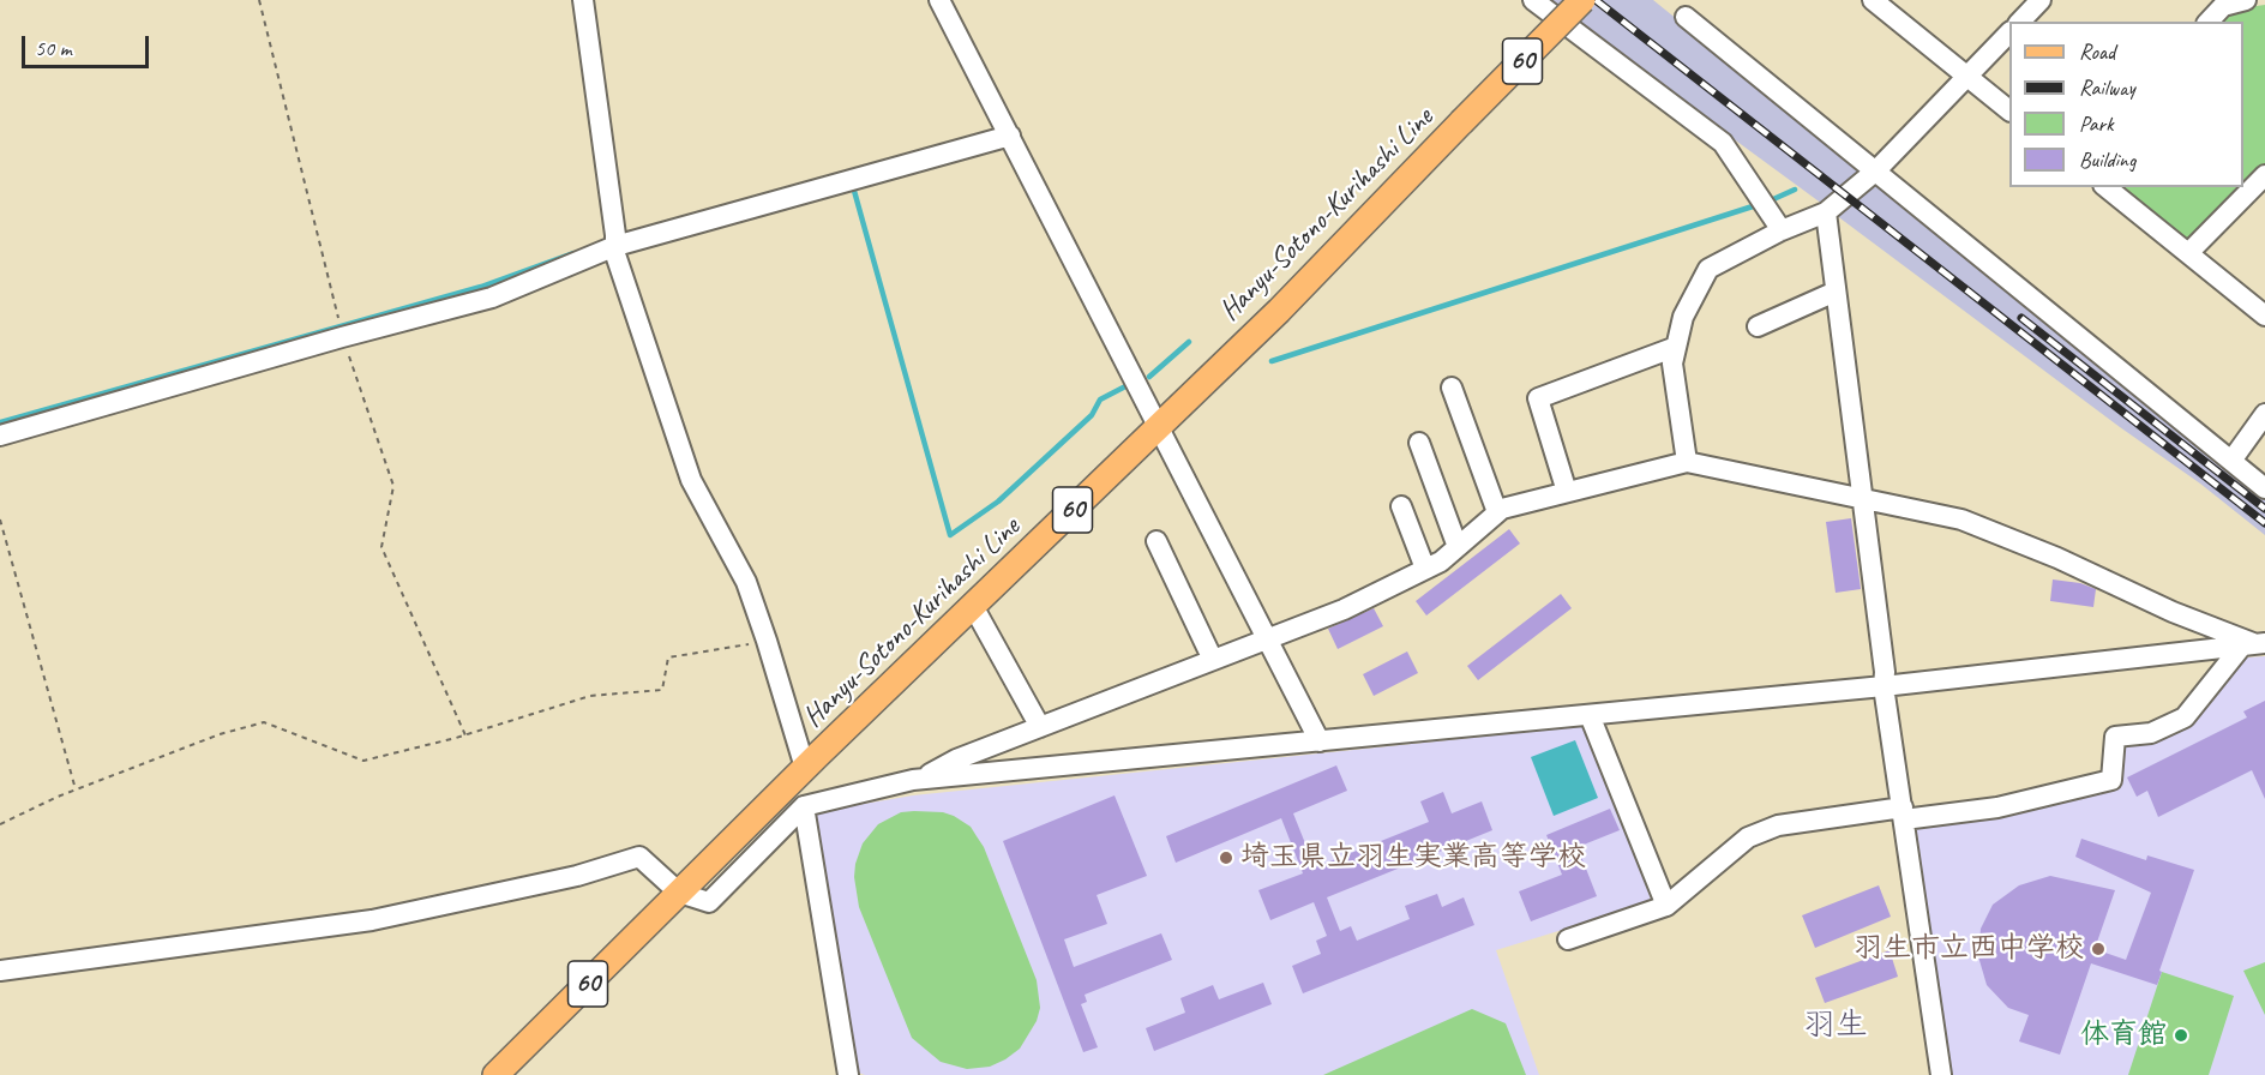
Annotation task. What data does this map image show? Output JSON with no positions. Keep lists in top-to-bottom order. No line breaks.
{"streets":{"main road":["60","Hanyu-Sotono-Kurihashi Line"]},"districts":["羽生"],"places":["埼玉県立羽生実業高等学校","羽生市立西中学校","体育館"],"legend":["Road","Railway","Park","Building"],"scale_bar":"50 m"}
